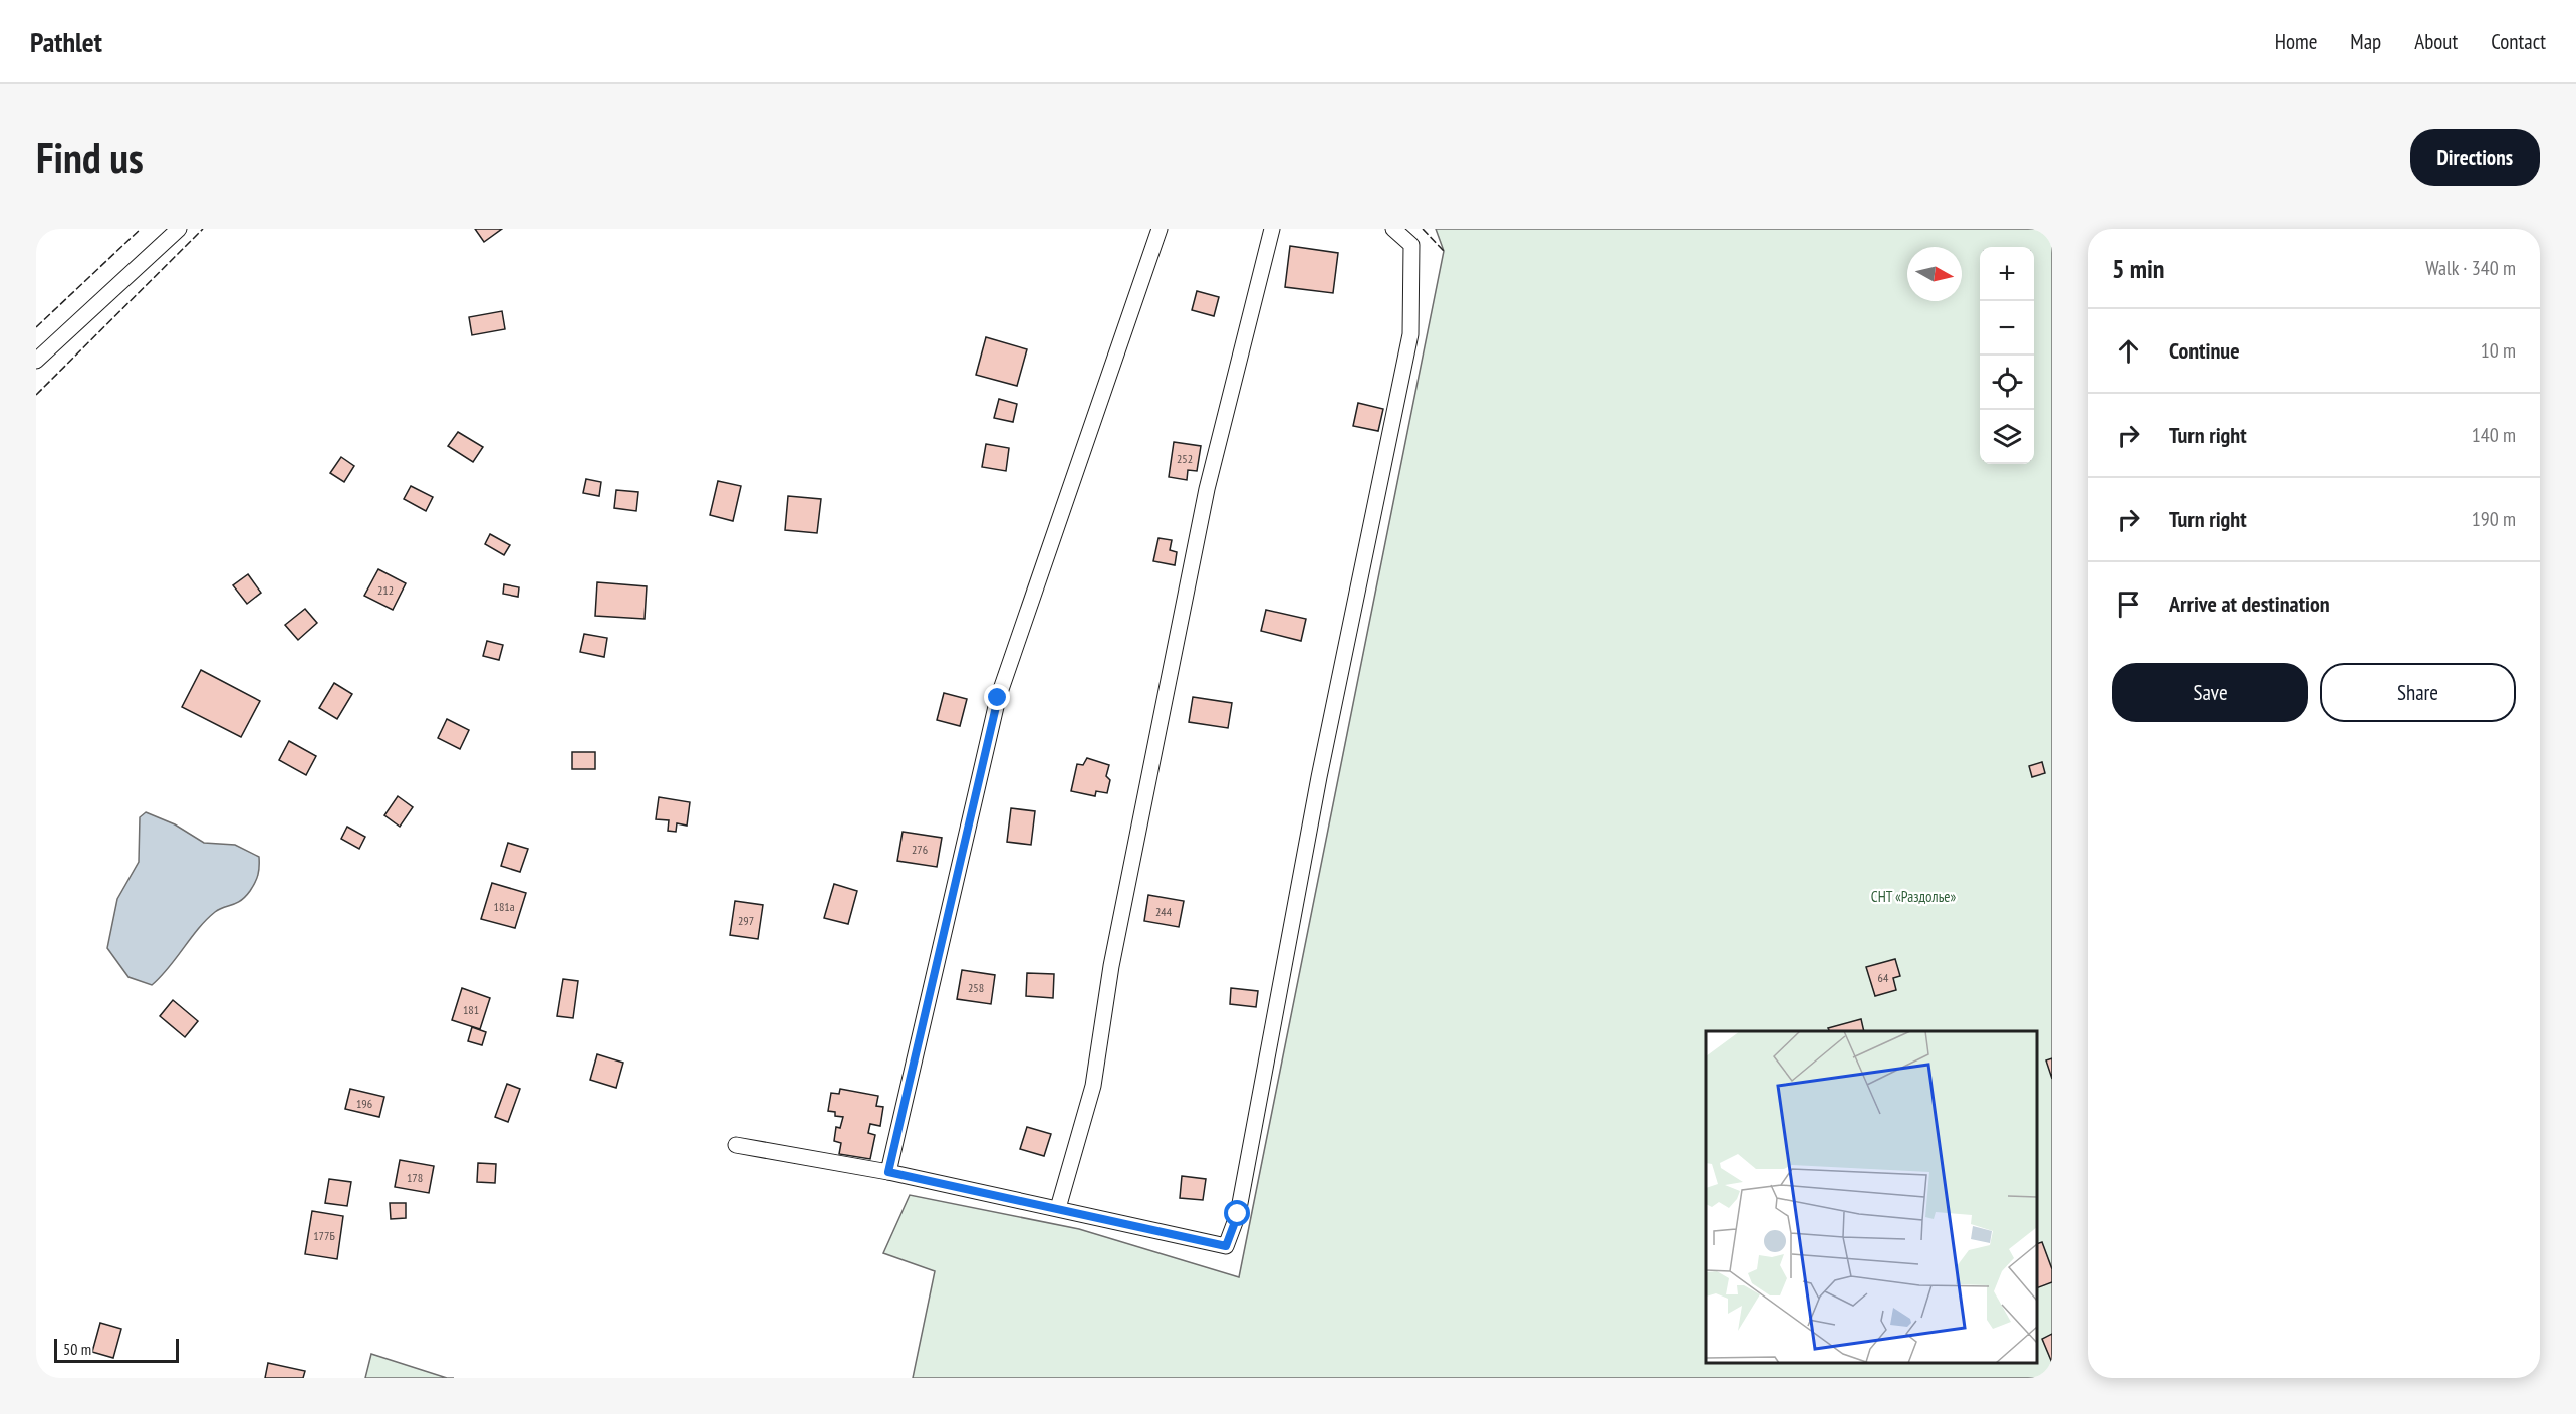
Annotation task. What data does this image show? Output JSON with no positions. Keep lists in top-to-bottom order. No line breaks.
{"parks":["СНТ «Раздолье»"],"house_numbers":["252","212","276","181а","244","297","64","258","181","196","178","177Б"],"scale_bar":"50 m","north":"right","page":{"header":"Pathlet","nav":["Home","Map","About","Contact"],"buttons":["Directions",["Save","Share"]],"title":"Find us","heading":["5 min","Walk · 340 m"],"map_buttons":["+","−"],"list":[["Continue","10 m"],["Turn right","140 m"],["Turn right","190 m"],"Arrive at destination"],"scale":"50 m"}}
